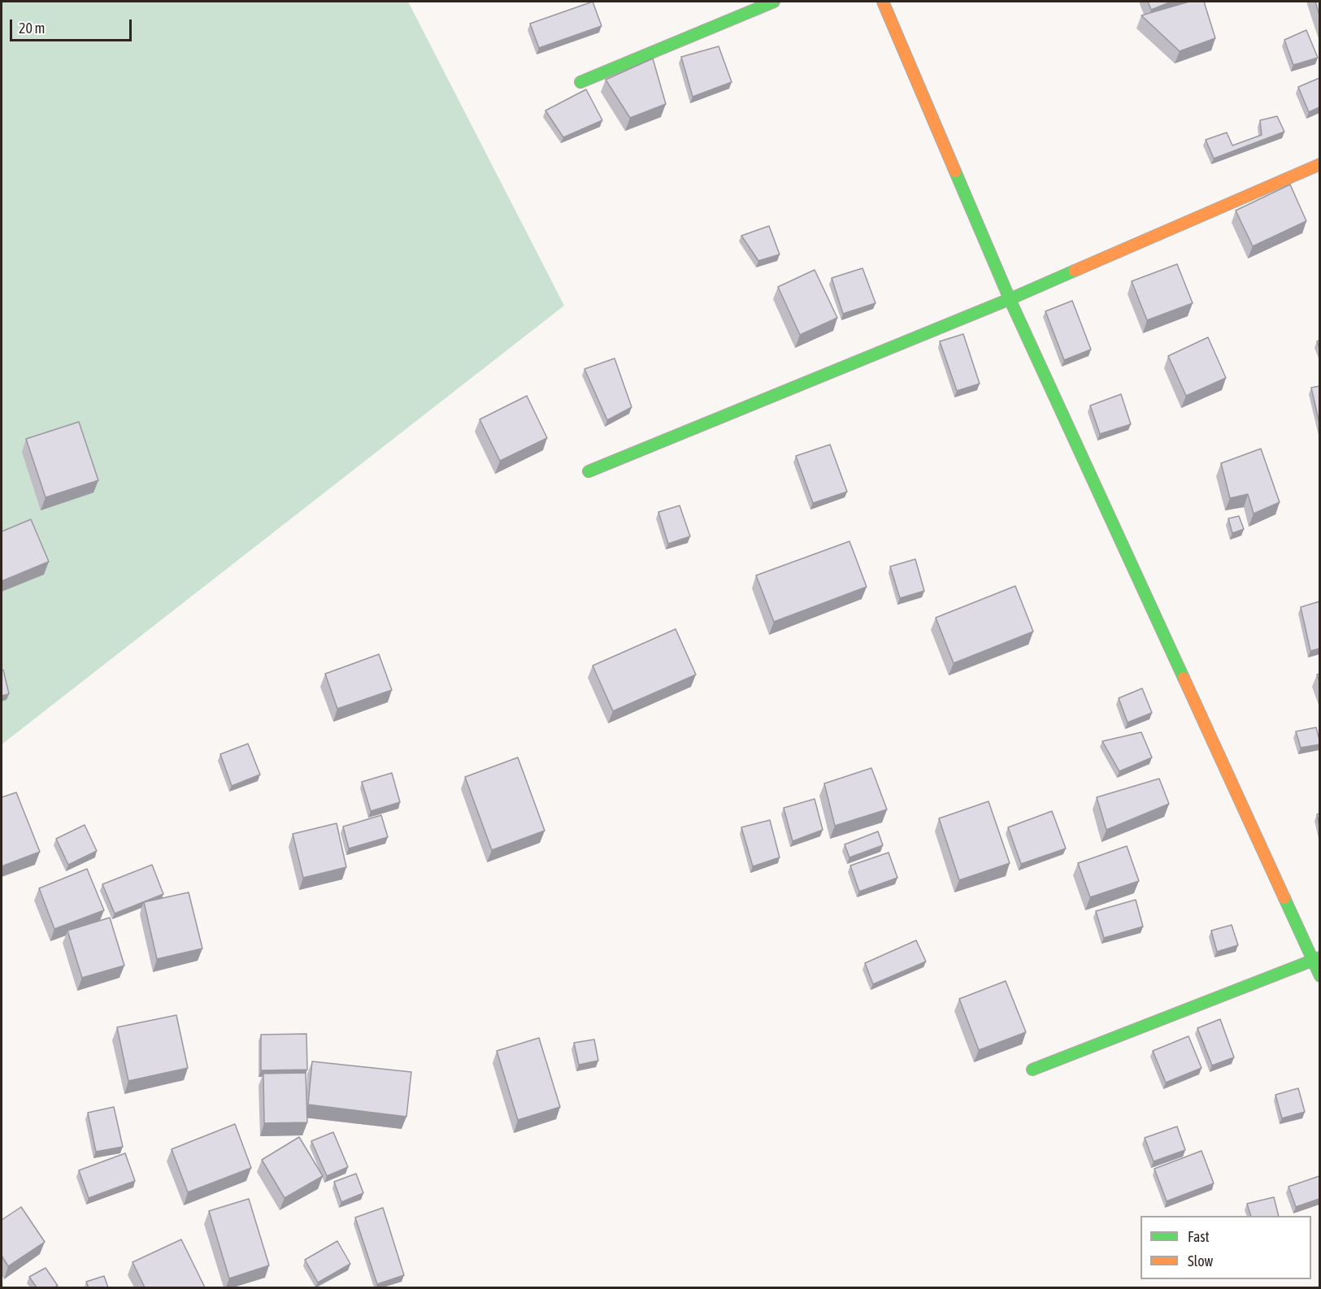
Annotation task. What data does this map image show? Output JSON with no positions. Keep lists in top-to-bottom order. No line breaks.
{"legend":["Fast","Slow"],"scale_bar":"20 m"}
